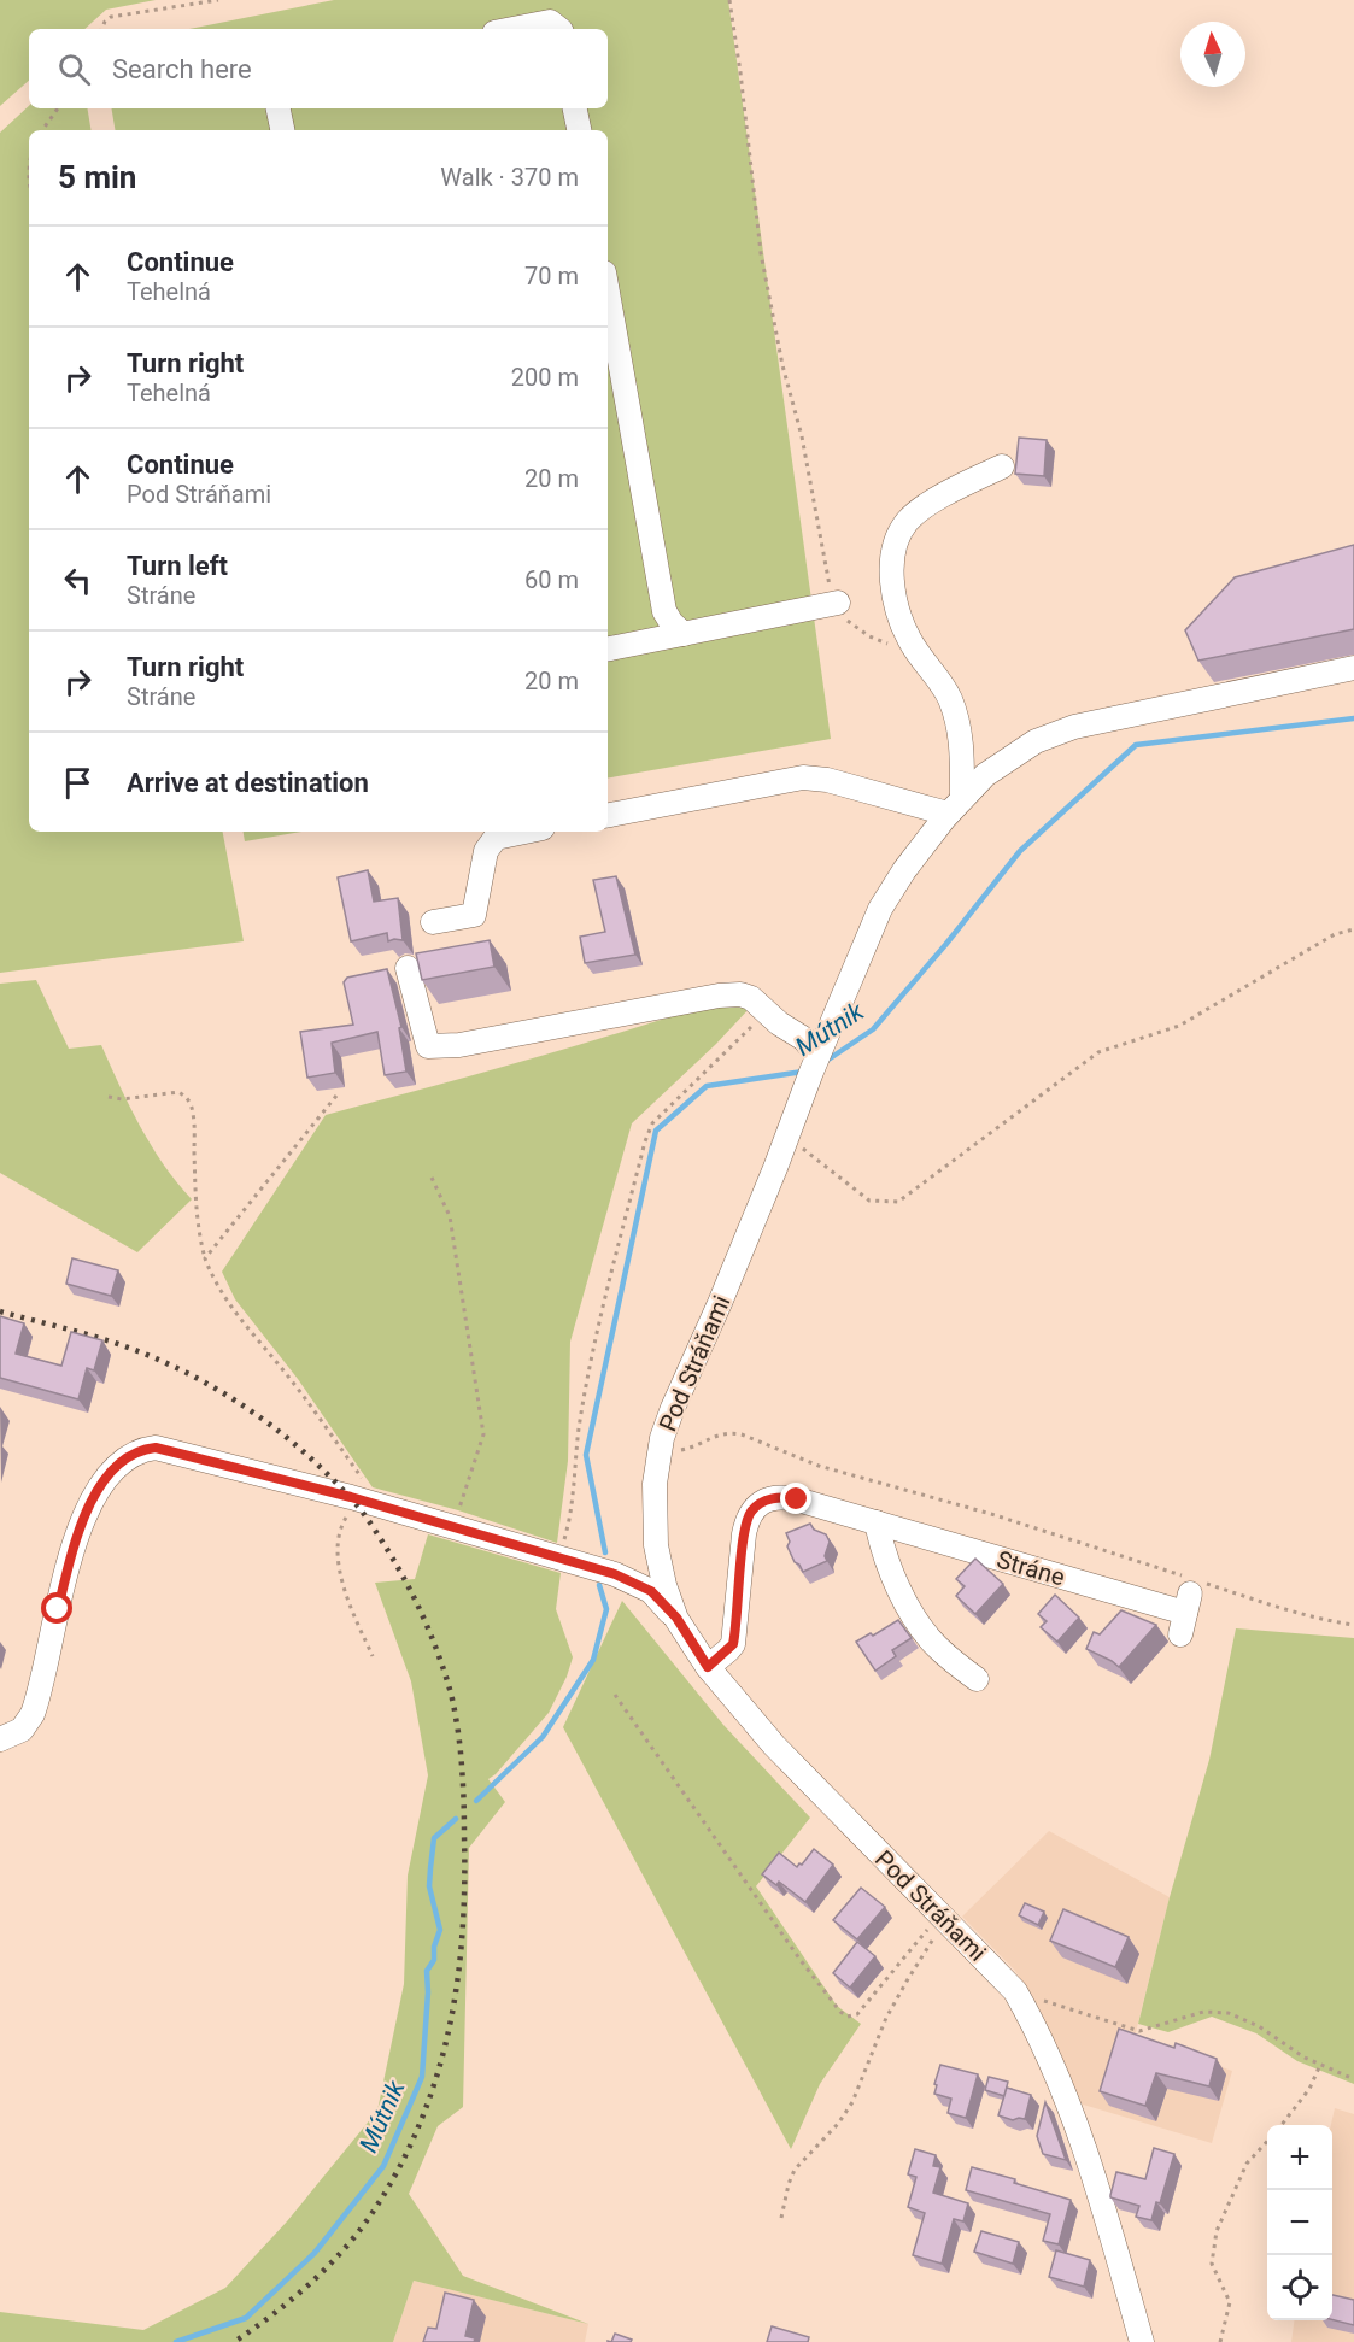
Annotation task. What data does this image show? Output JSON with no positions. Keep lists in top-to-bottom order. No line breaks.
{"streets":{"street":["Pod Stráňami","Stráne"]},"crossings":[["Pod Stráňami","Stráne"]],"water":["Mútnik"],"north":"top","page":{"search":"Search here","heading":["5 min","Walk · 370 m"],"list":[["Continue","Tehelná","70 m"],["Turn right","Tehelná","200 m"],["Continue","Pod Stráňami","20 m"],["Turn left","Stráne","60 m"],["Turn right","Stráne","20 m"],"Arrive at destination"],"map_buttons":["+","−"]}}
